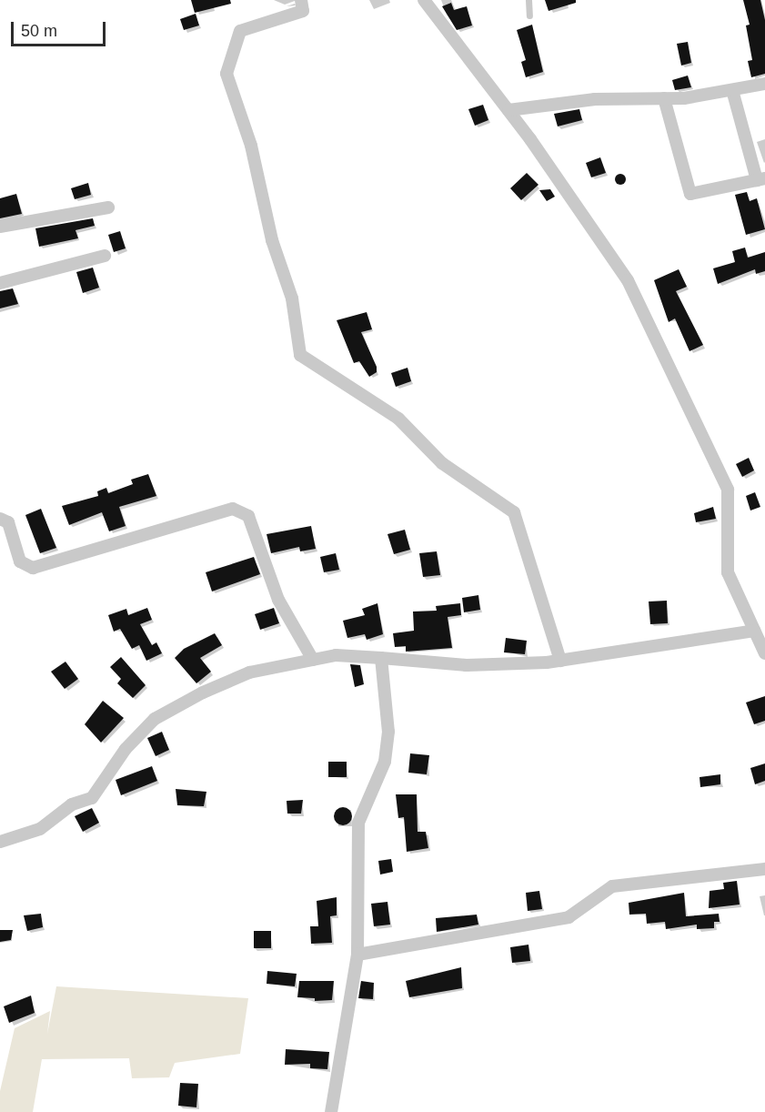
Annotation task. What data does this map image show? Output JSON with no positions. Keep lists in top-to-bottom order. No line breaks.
{"scale_bar":"50 m"}
